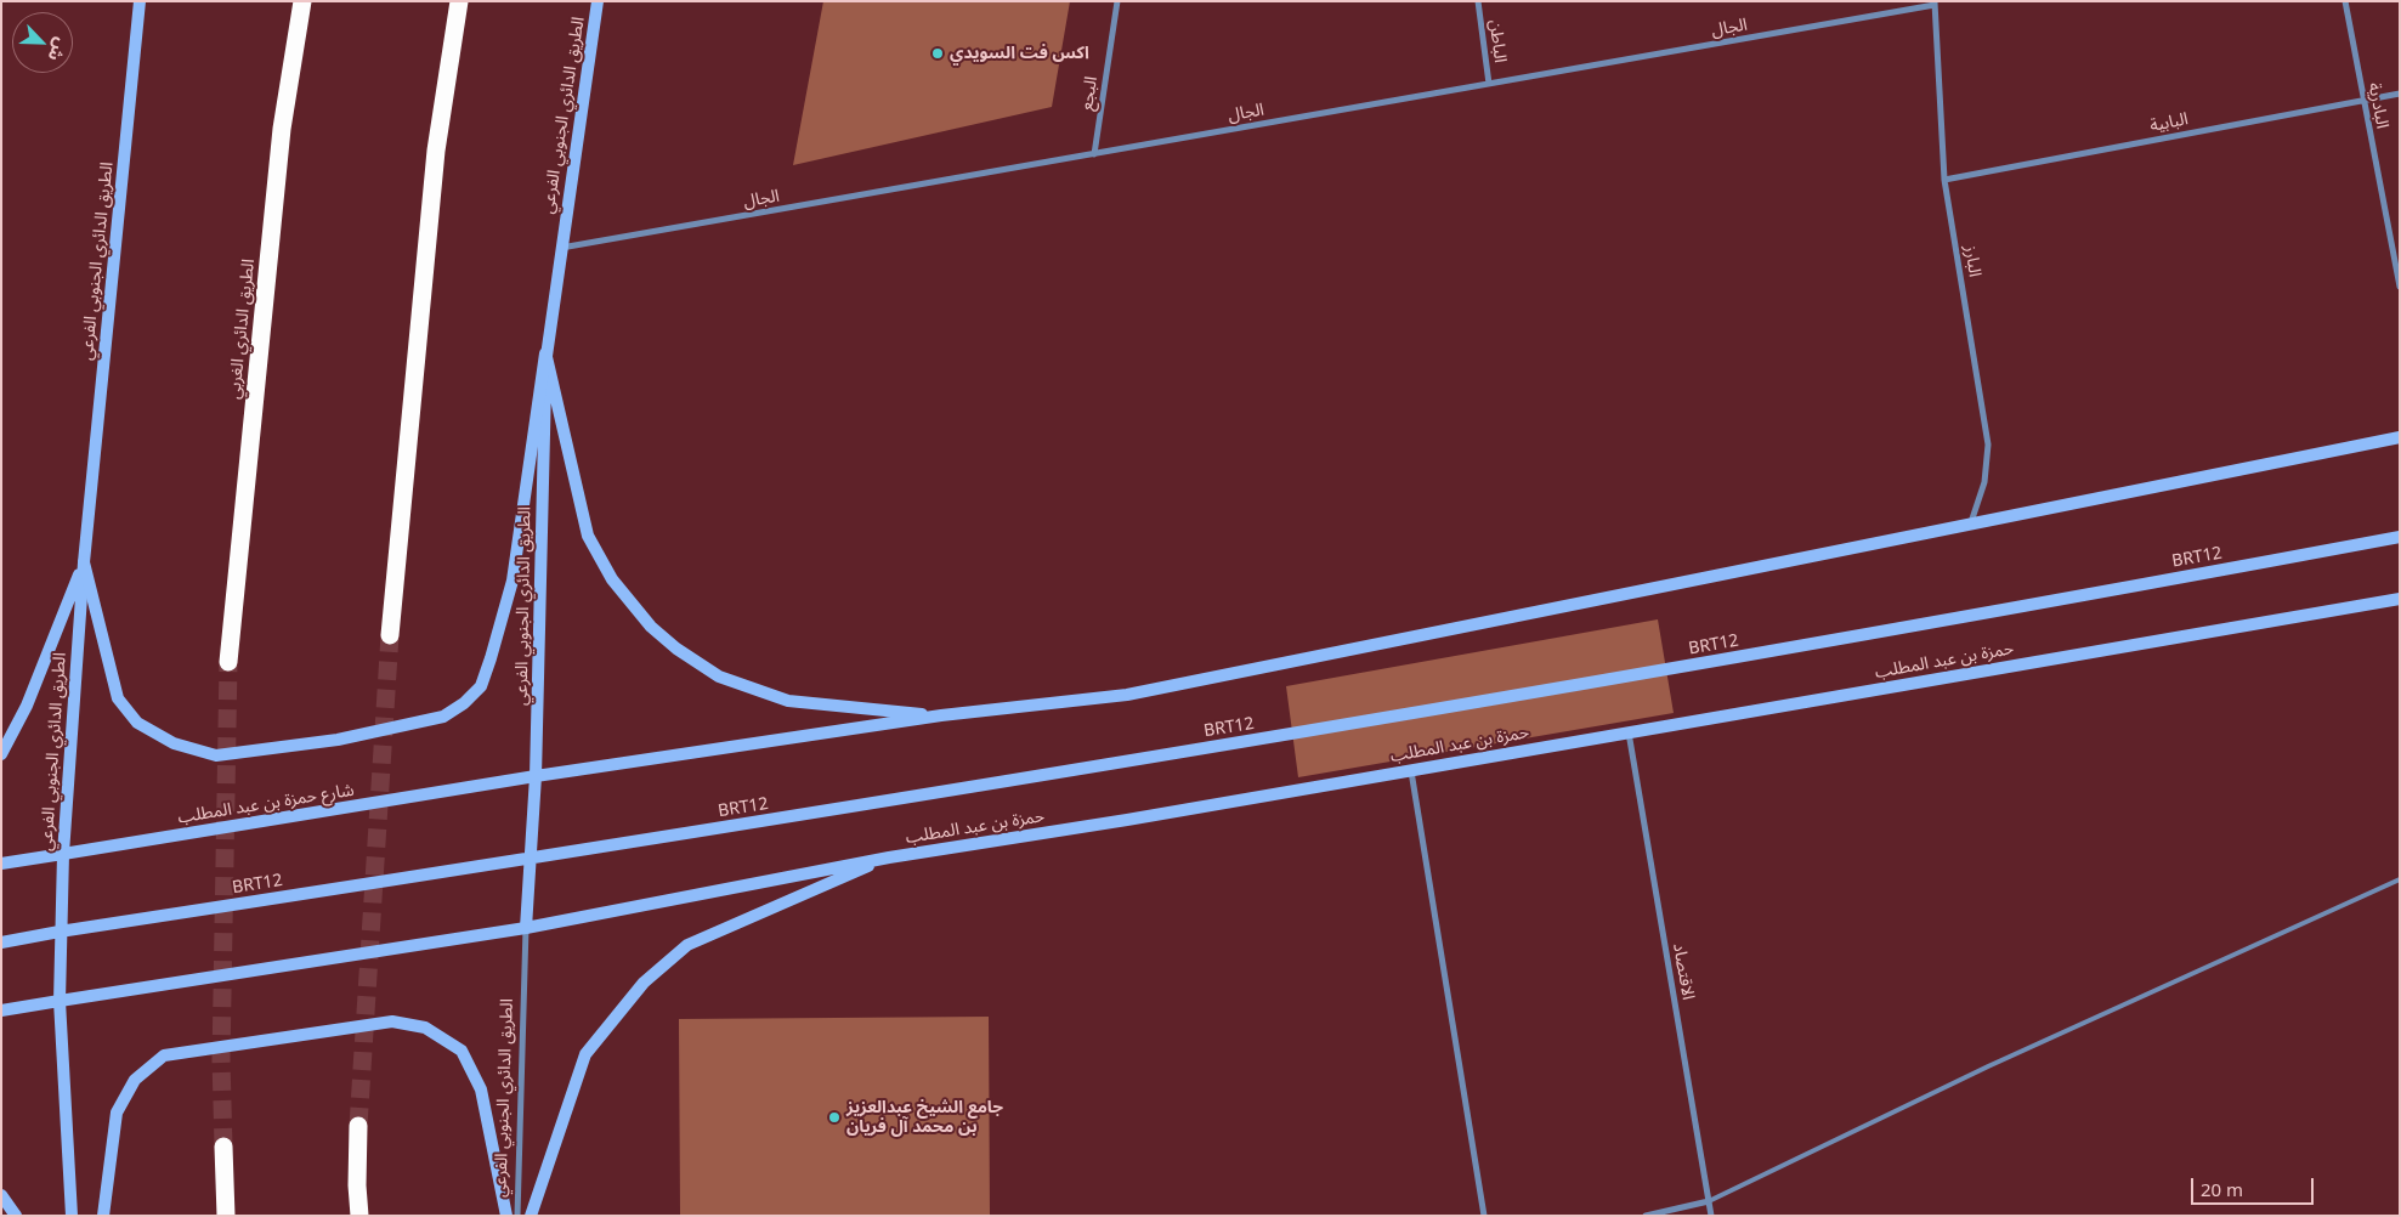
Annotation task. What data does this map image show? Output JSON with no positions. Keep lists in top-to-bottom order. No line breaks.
{"streets":{"highway":["الطريق الدائري الغربي"],"main road":["الطريق الدائري الجنوبي الفرعي","BRT12","حمزة بن عبد المطلب","شارع حمزة بن عبد المطلب"],"street":["الجال","الباطن","البجع","البادرية","البابية","البارز","الاقتصاد"]},"crossings":[["الجال","الباطن"],["الجال","البجع"],["الجال","الطريق الدائري الجنوبي الفرعي"],["الجال","البارز"],["البادرية","البابية"],["الطريق الدائري الجنوبي الفرعي","BRT12"],["الطريق الدائري الجنوبي الفرعي","حمزة بن عبد المطلب"],["الطريق الدائري الجنوبي الفرعي","شارع حمزة بن عبد المطلب"],["البابية","البارز"],["حمزة بن عبد المطلب","الاقتصاد"]],"places":["اكس فت السويدي","جامع الشيخ عبدالعزيز بن محمد آل فريان"],"scale_bar":"20 m","north":"bottom right"}
